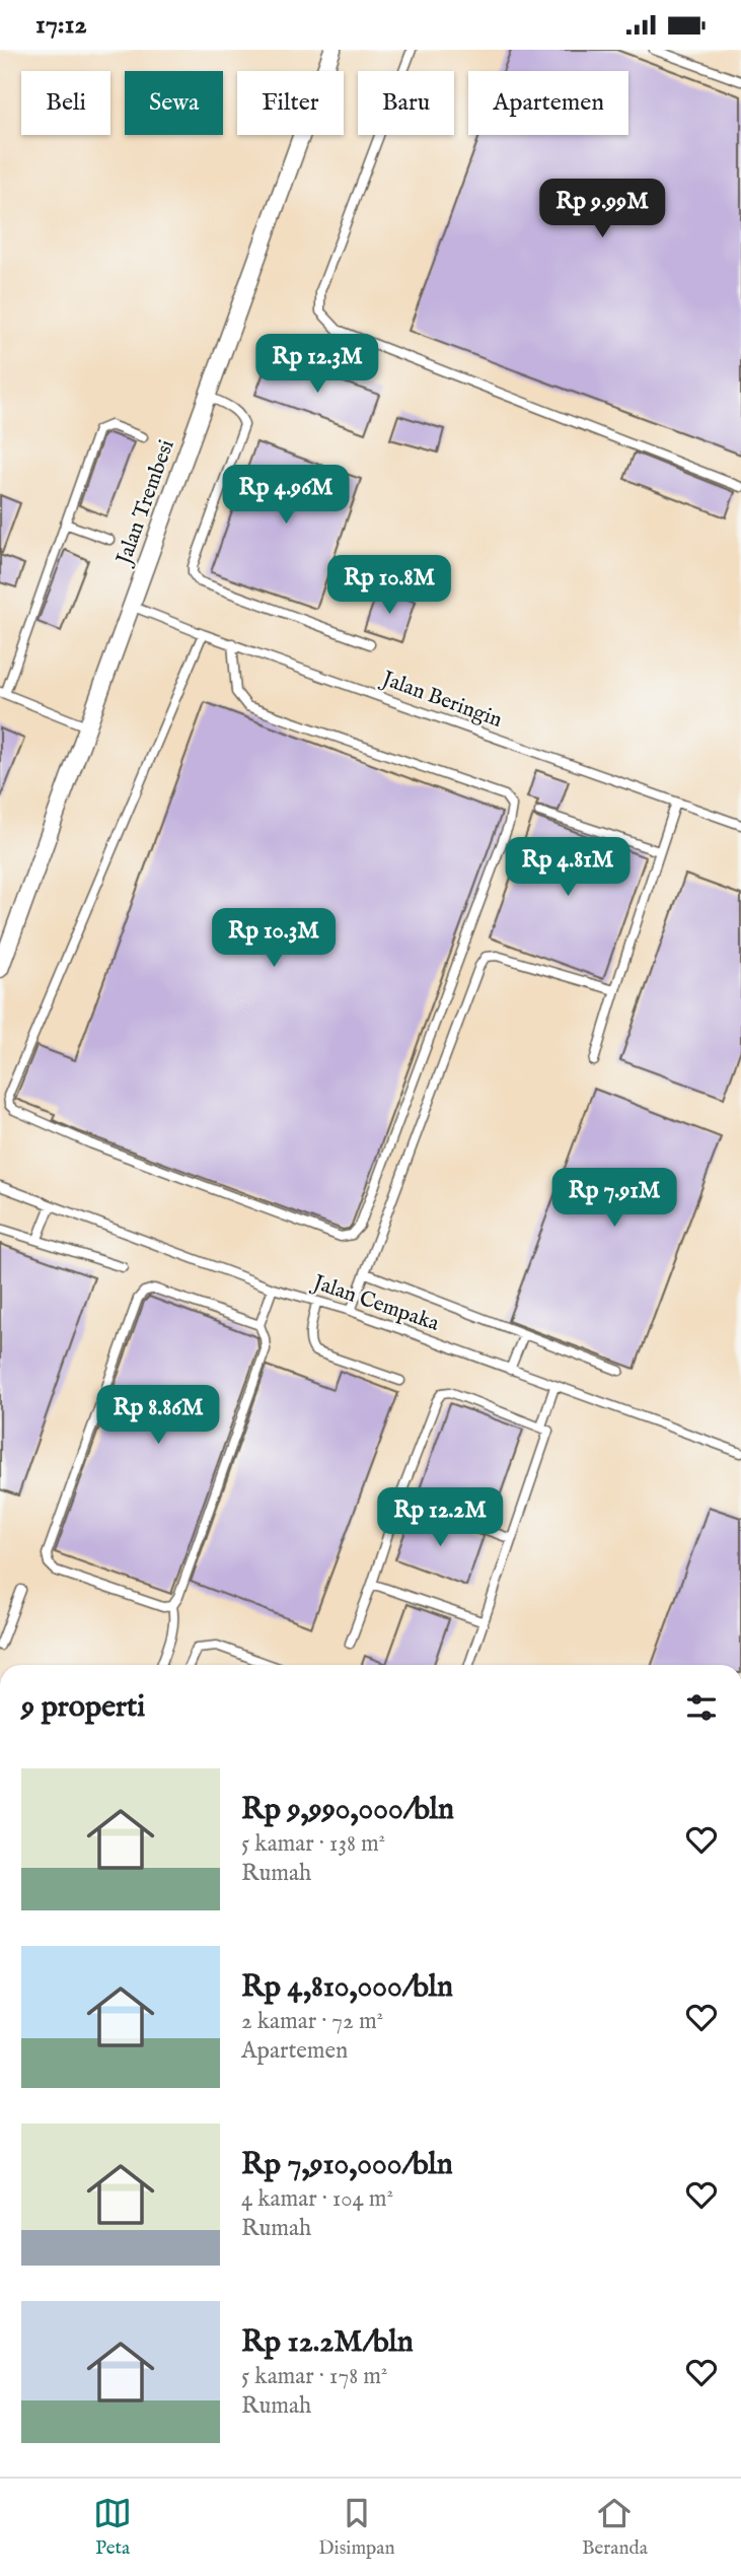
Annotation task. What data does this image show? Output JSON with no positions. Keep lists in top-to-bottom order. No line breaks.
{"streets":{"street":["Jalan Trembesi"],"lane":["Jalan Beringin","Jalan Cempaka"]},"crossings":[["Jalan Trembesi","Jalan Beringin"]],"page":{"status":"17:12","chip":["Beli","Sewa","Filter","Baru","Apartemen"],"price":["Rp 9.99M","Rp 12.3M","Rp 4.96M","Rp 10.8M","Rp 4.81M","Rp 10.3M","Rp 7.91M","Rp 8.86M","Rp 12.2M"],"heading":"9 properti","list":[{"name":"Rp 9,990,000/bln","note":"5 kamar · 138 m² · Rumah"},{"name":"Rp 4,810,000/bln","note":"2 kamar · 72 m² · Apartemen"},{"name":"Rp 7,910,000/bln","note":"4 kamar · 104 m² · Rumah"},{"name":"Rp 12.2M/bln","note":"5 kamar · 178 m² · Rumah"}],"tabs":["Peta","Disimpan","Beranda"]}}
